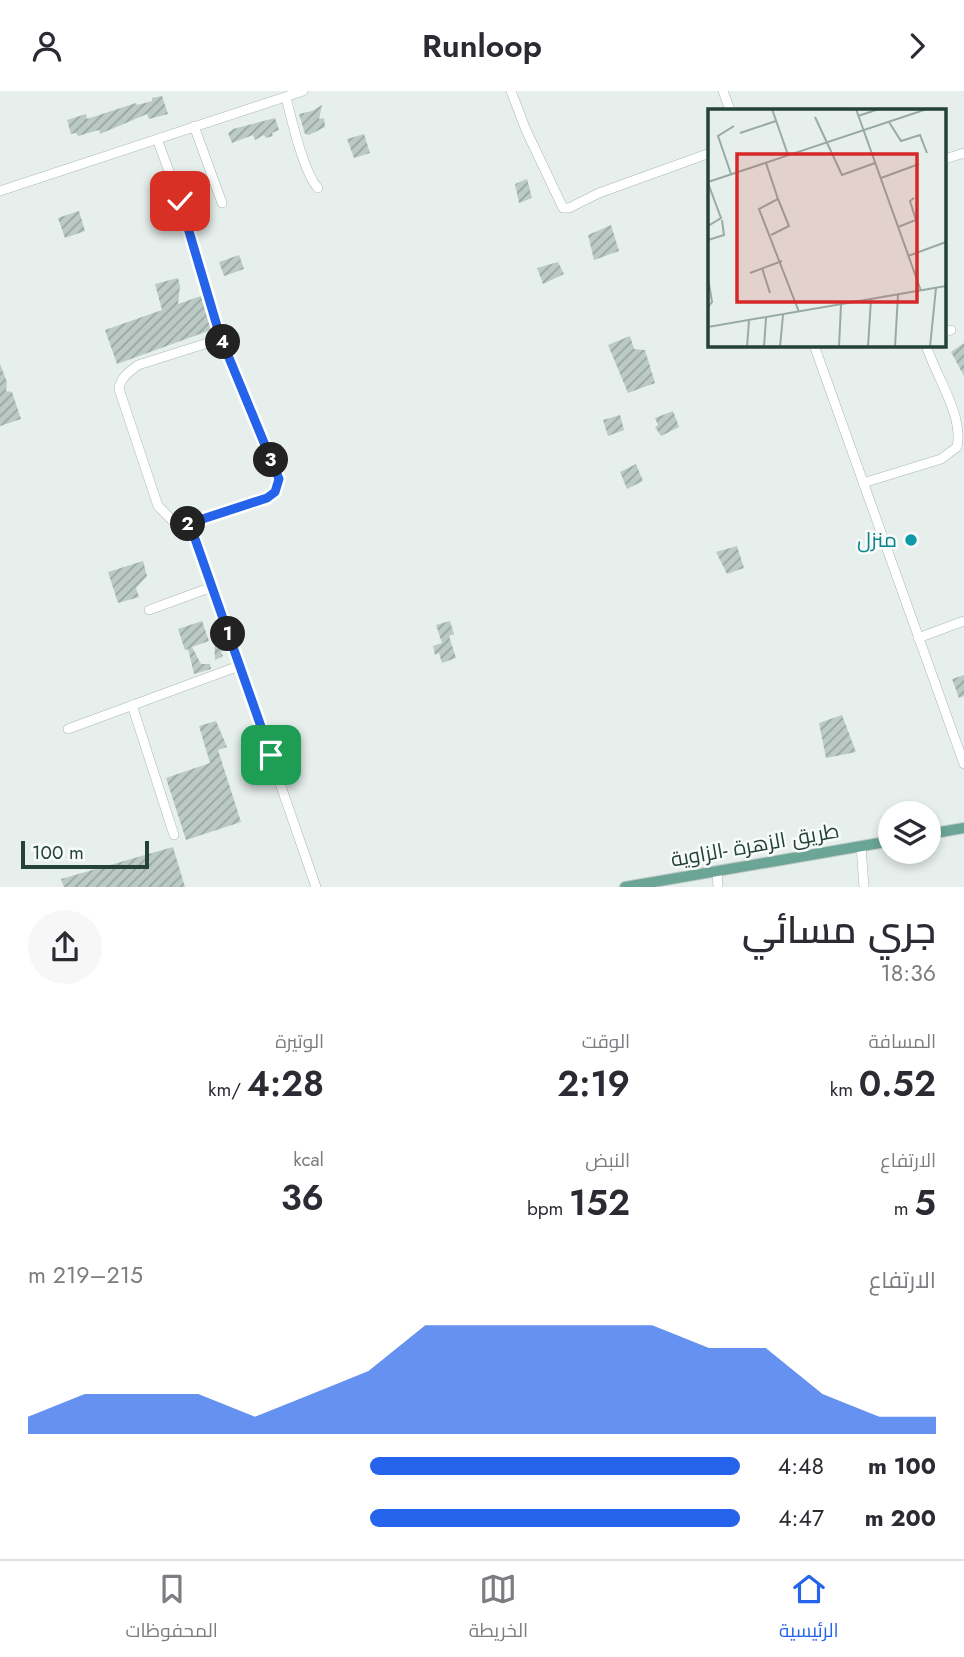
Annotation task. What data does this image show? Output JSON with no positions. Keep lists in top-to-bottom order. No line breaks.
{"streets":{"main road":["طريق الزهرة -الزاوية"]},"places":["منزل"],"scale_bar":"100 m","page":{"header":"Runloop","pins":["4","3","2","1"],"scale":"100 m","heading":["جري مسائي","18:36"],"stats":[["المسافة","0.52 km"],["الوقت","2:19"],["الوتيرة","4:28 /km"],["الارتفاع","5 m"],["النبض","152 bpm"],["kcal","36"]],"chart":["الارتفاع","215–219 m"],"list":[{"name":"100 m","note":"4:48"},{"name":"200 m","note":"4:47"}],"tabs":["الرئيسية","الخريطة","المحفوظات"]}}
